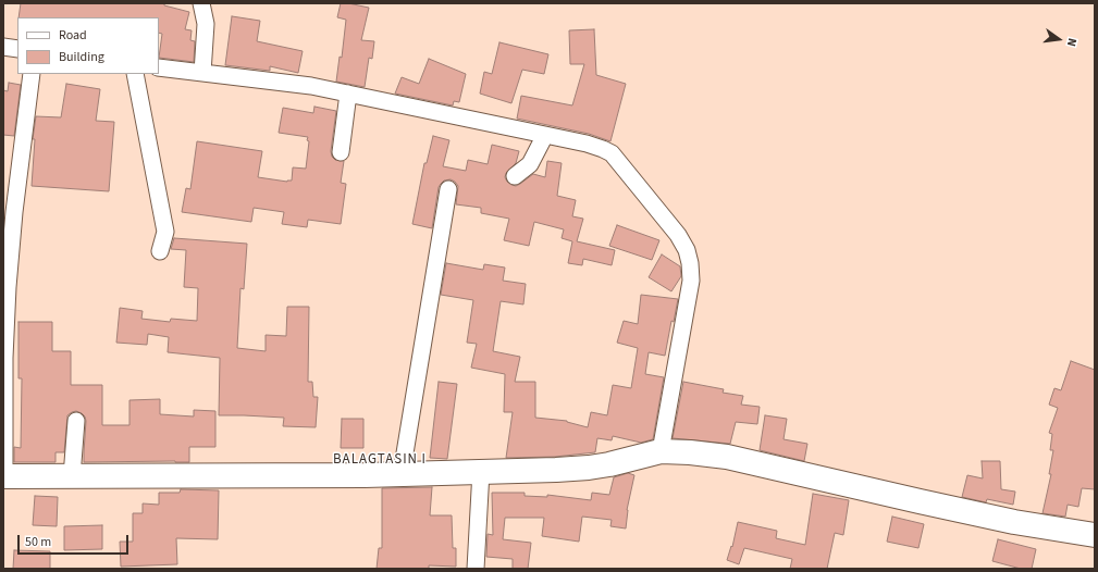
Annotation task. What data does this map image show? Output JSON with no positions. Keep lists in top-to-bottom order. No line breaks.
{"districts":["BALAGTASIN I"],"legend":["Road","Building"],"scale_bar":"50 m","north":"right"}
